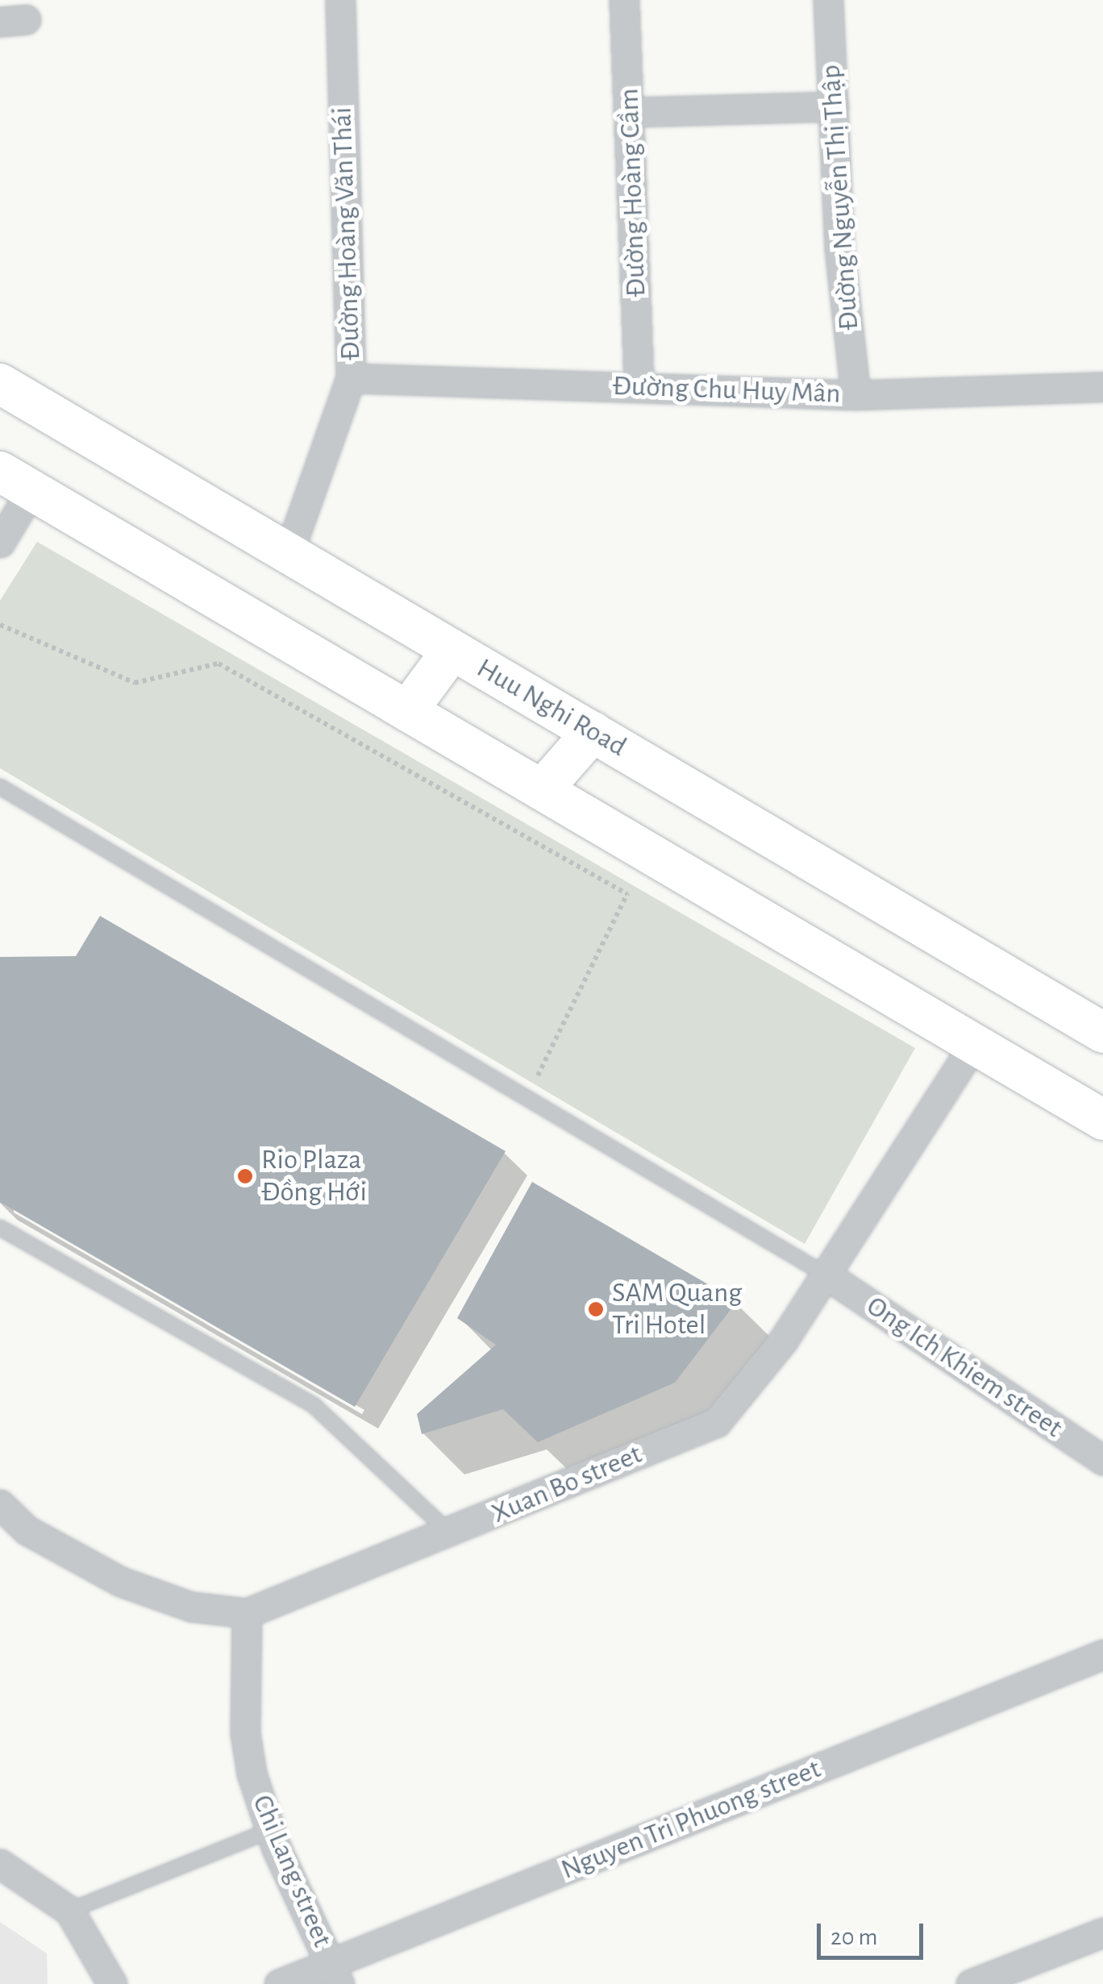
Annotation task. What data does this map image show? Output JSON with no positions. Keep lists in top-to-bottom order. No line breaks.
{"streets":{"main road":["Huu Nghi Road"],"street":["Đường Hoàng Cầm","Đường Nguyễn Thị Thập","Đường Hoàng Văn Thái","Đường Chu Huy Mân","Ong Ich Khiem street","Xuan Bo street","Nguyen Tri Phuong street","Chi Lang street"]},"crossings":[["Đường Hoàng Cầm","Đường Chu Huy Mân"],["Đường Nguyễn Thị Thập","Đường Chu Huy Mân"],["Đường Hoàng Văn Thái","Đường Chu Huy Mân"],["Đường Hoàng Văn Thái","Huu Nghi Road"],["Ong Ich Khiem street","Xuan Bo street"],["Xuan Bo street","Chi Lang street"],["Nguyen Tri Phuong street","Chi Lang street"]],"places":["Rio Plaza Đồng Hới","SAM Quang Tri Hotel"],"scale_bar":"20 m"}
